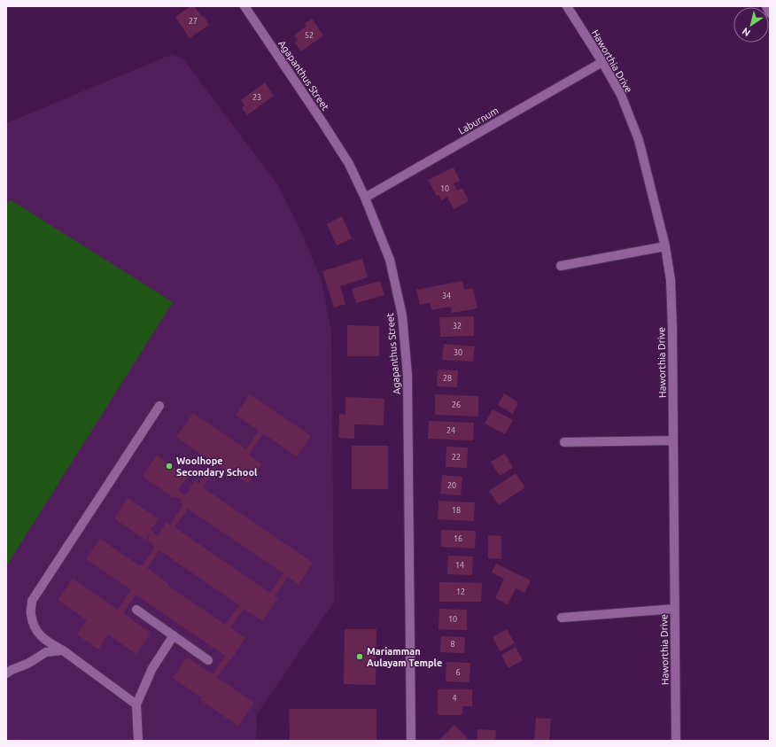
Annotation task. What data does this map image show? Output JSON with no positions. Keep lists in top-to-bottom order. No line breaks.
{"streets":{"street":["Haworthia Drive","Agapanthus Street","Laburnum"]},"crossings":[["Haworthia Drive","Laburnum"],["Agapanthus Street","Laburnum"]],"places":["Woolhope Secondary School","Mariamman Aulayam Temple"],"house_numbers":["27","52","23","10","34","32","30","28","26","24","22","20","18","16","14","12","10","8","6","4"],"north":"bottom left"}
